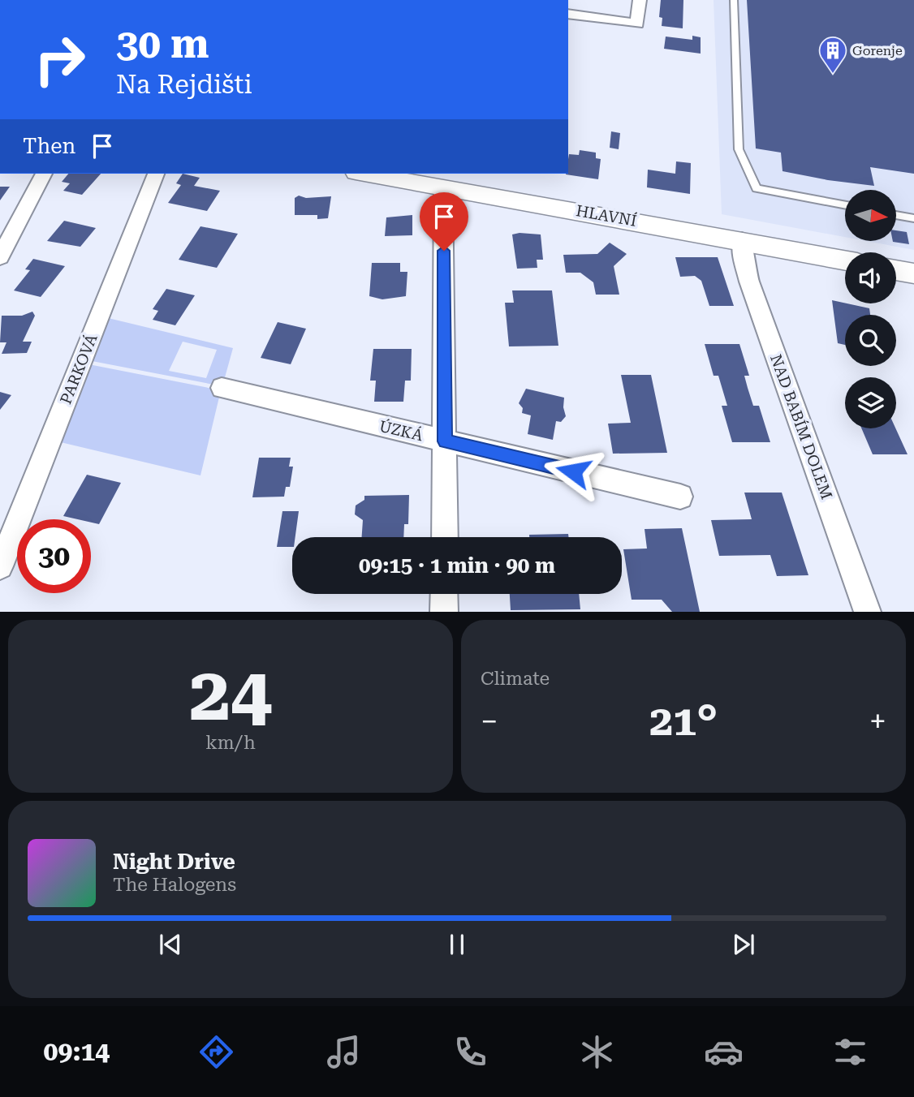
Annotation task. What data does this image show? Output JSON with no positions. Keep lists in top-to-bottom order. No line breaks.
{"streets":{"street":["HLAVNÍ","PARKOVÁ","NAD BABÍM DOLEM","ÚZKÁ"]},"crossings":[["HLAVNÍ","NAD BABÍM DOLEM"]],"places":{"building":["Gorenje"]},"north":"right","page":{"turn":["30 m","Na Rejdišti"],"then":"Then","limit":"30","trip":"09:15 · 1 min · 90 m","tile":[["24","km/h"],"Climate"],"heat":["−","21°","+"],"song":["Night Drive","The Halogens"],"tabs":"09:14"}}
